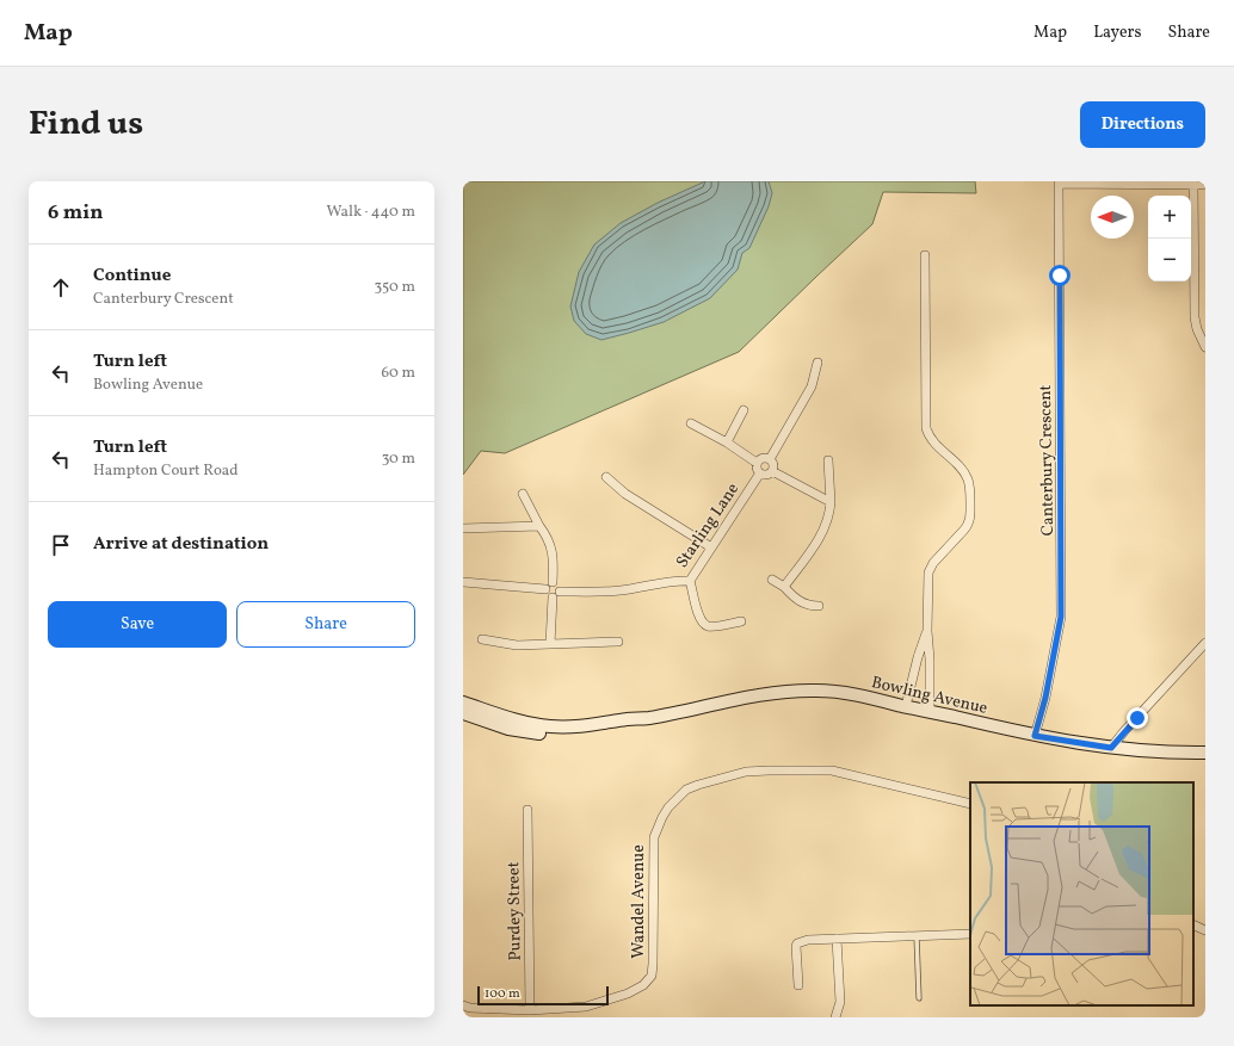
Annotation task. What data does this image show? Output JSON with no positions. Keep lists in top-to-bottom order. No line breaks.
{"streets":{"main road":["Bowling Avenue"],"street":["Canterbury Crescent","Starling Lane","Wandel Avenue","Purdey Street"]},"crossings":[["Canterbury Crescent","Bowling Avenue"],["Wandel Avenue","Purdey Street"]],"scale_bar":"100 m","north":"left","page":{"header":"Map","nav":["Map","Layers","Share"],"title":"Find us","buttons":["Directions",["Save","Share"]],"heading":["6 min","Walk · 440 m"],"map_buttons":["+","−"],"list":[["Continue","Canterbury Crescent","350 m"],["Turn left","Bowling Avenue","60 m"],["Turn left","Hampton Court Road","30 m"],"Arrive at destination"],"scale":"100 m"}}
